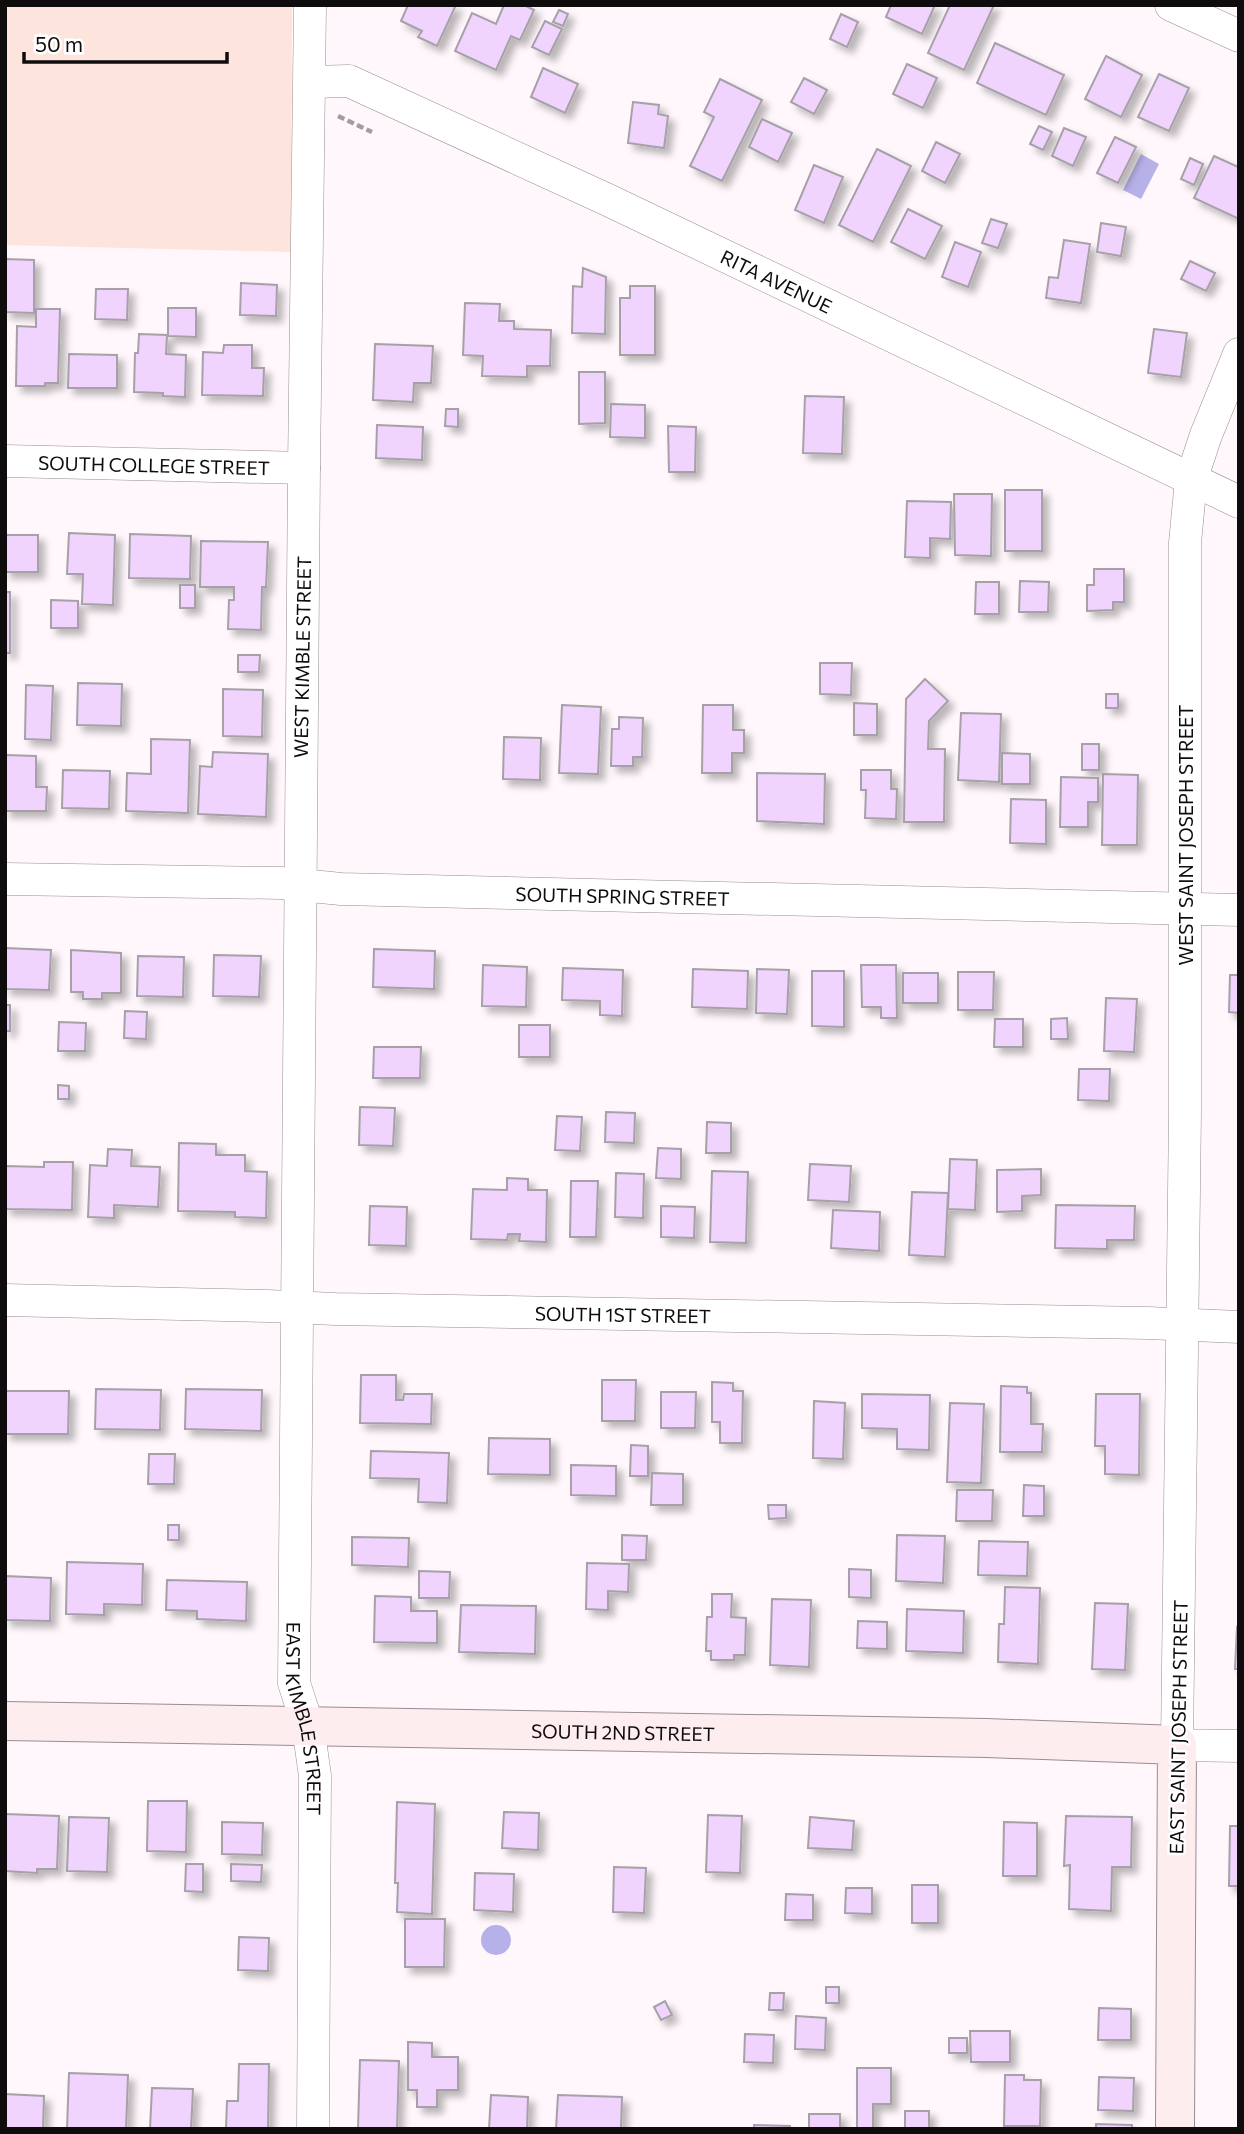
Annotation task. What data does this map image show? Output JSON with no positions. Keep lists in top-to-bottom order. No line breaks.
{"streets":{"street":["RITA AVENUE","SOUTH COLLEGE STREET","WEST KIMBLE STREET","WEST SAINT JOSEPH STREET","SOUTH SPRING STREET","SOUTH 1ST STREET","EAST KIMBLE STREET","EAST SAINT JOSEPH STREET","SOUTH 2ND STREET"]},"crossings":[["RITA AVENUE","WEST KIMBLE STREET"],["RITA AVENUE","WEST SAINT JOSEPH STREET"],["SOUTH COLLEGE STREET","WEST KIMBLE STREET"],["WEST KIMBLE STREET","SOUTH SPRING STREET"],["WEST KIMBLE STREET","SOUTH 1ST STREET"],["WEST KIMBLE STREET","EAST KIMBLE STREET"],["WEST SAINT JOSEPH STREET","SOUTH SPRING STREET"],["WEST SAINT JOSEPH STREET","SOUTH 1ST STREET"],["WEST SAINT JOSEPH STREET","EAST SAINT JOSEPH STREET"],["SOUTH 1ST STREET","EAST KIMBLE STREET"],["SOUTH 1ST STREET","EAST SAINT JOSEPH STREET"],["EAST KIMBLE STREET","SOUTH 2ND STREET"],["EAST SAINT JOSEPH STREET","SOUTH 2ND STREET"]],"scale_bar":"50 m"}
